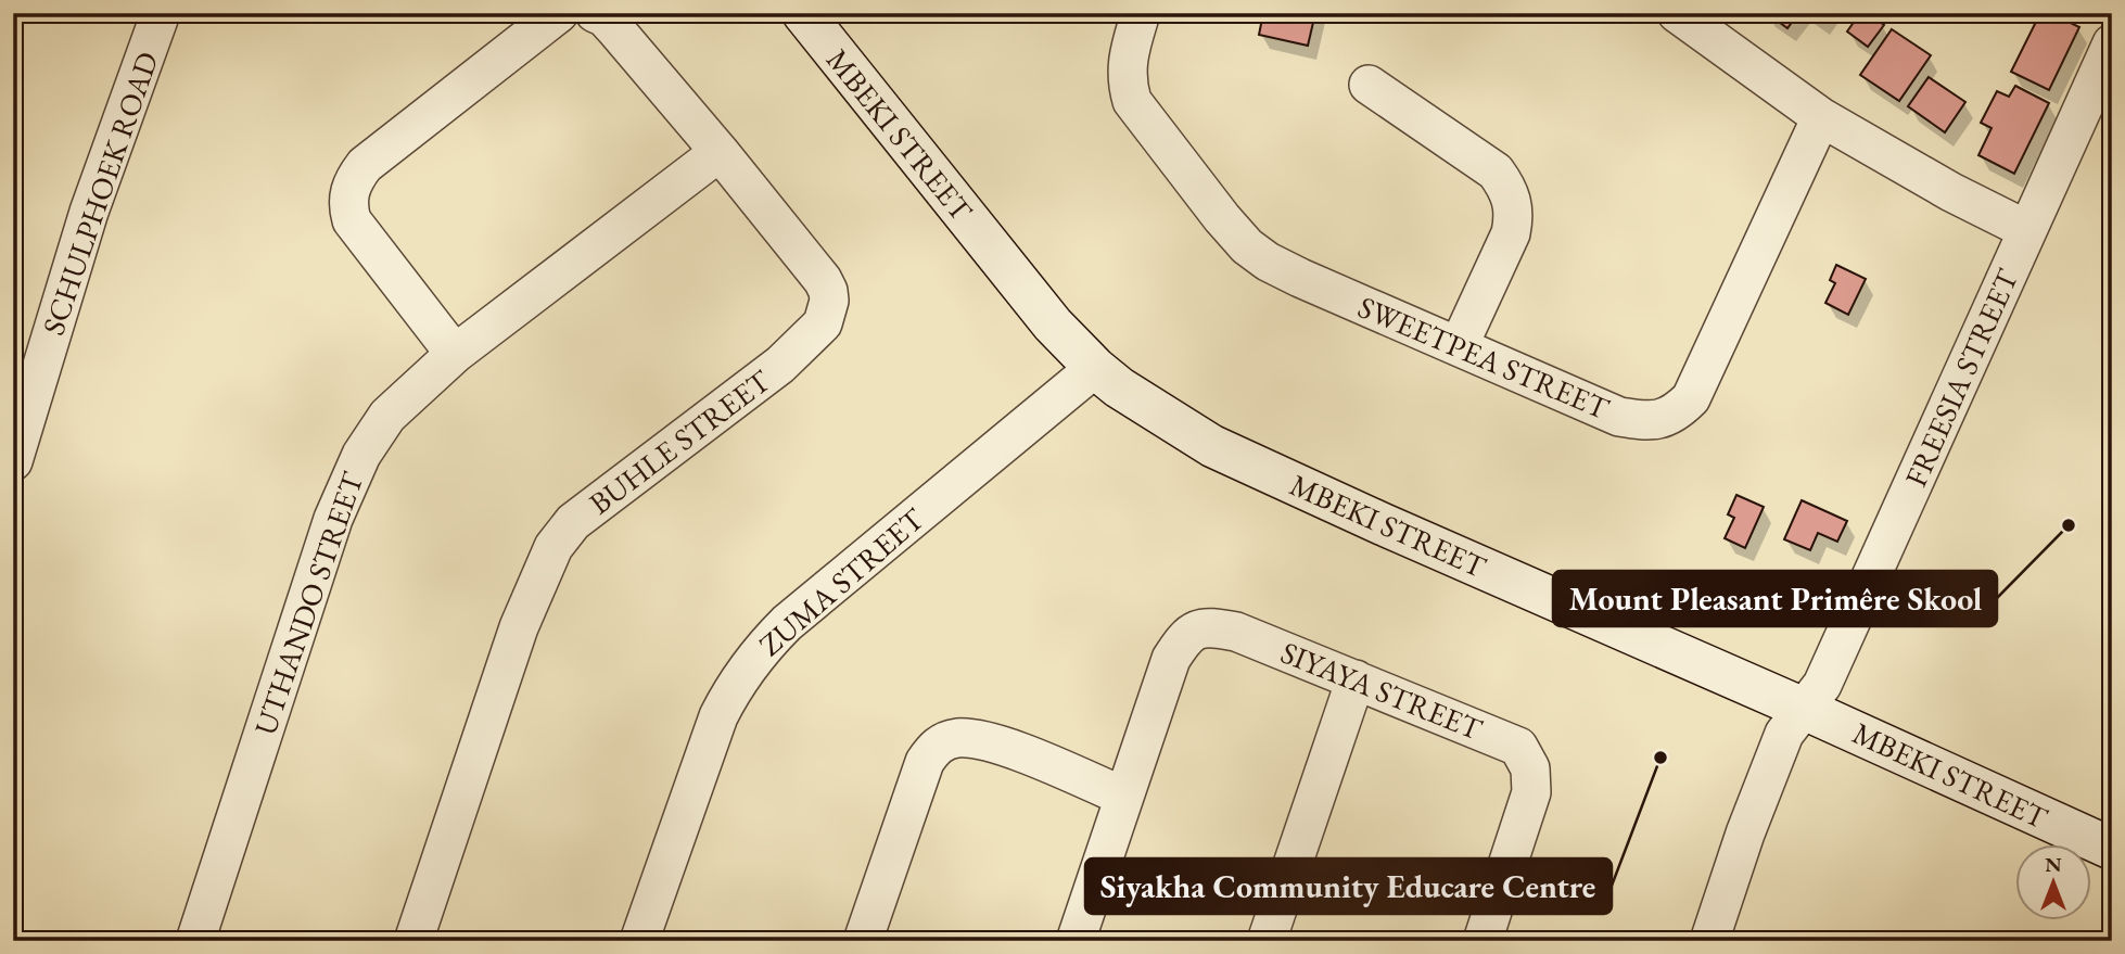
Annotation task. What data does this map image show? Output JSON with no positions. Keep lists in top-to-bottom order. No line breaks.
{"streets":{"street":["MBEKI STREET","SCHULPHOEK ROAD","SWEETPEA STREET","FREESIA STREET","BUHLE STREET","ZUMA STREET","UTHANDO STREET","SIYAYA STREET"]},"crossings":[["MBEKI STREET","FREESIA STREET"],["MBEKI STREET","ZUMA STREET"],["BUHLE STREET","UTHANDO STREET"]],"places":["Mount Pleasant Primêre Skool","Siyakha Community Educare Centre"],"north":"top"}
